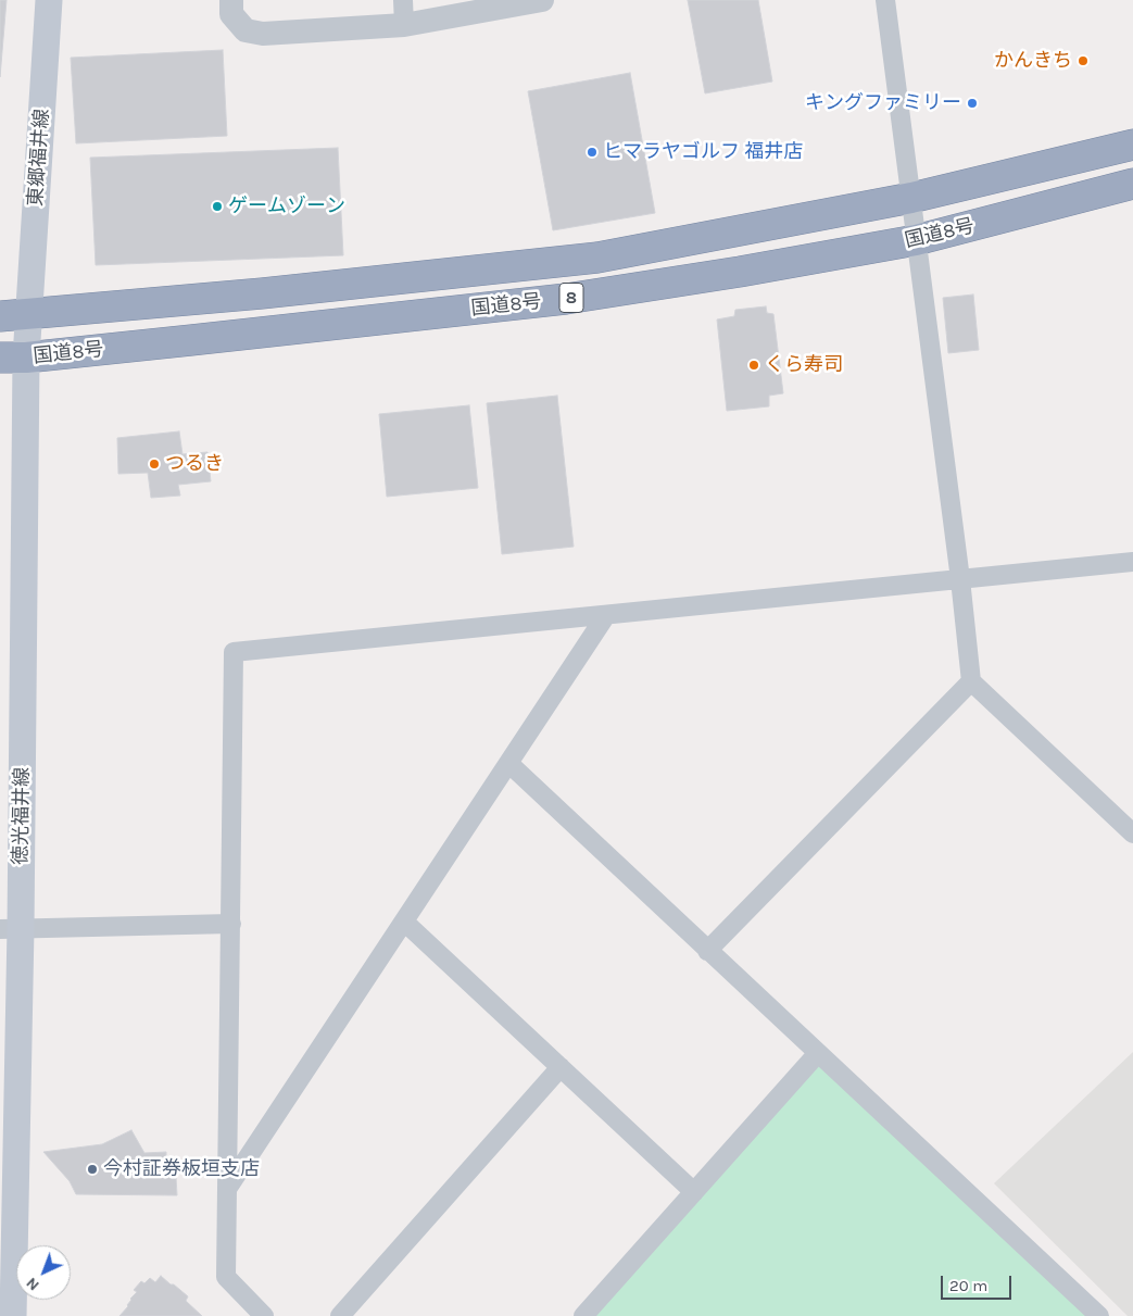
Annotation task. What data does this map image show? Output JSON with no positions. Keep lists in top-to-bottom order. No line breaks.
{"streets":{"highway":["国道8号","8"],"main road":["東郷福井線","徳光福井線"]},"crossings":[["東郷福井線","国道8号"],["東郷福井線","徳光福井線"],["国道8号","徳光福井線"]],"places":["かんきち","キングファミリー","ヒマラヤゴルフ 福井店","ゲームゾーン","くら寿司","つるき","今村証券板垣支店"],"scale_bar":"20 m","north":"bottom left"}
